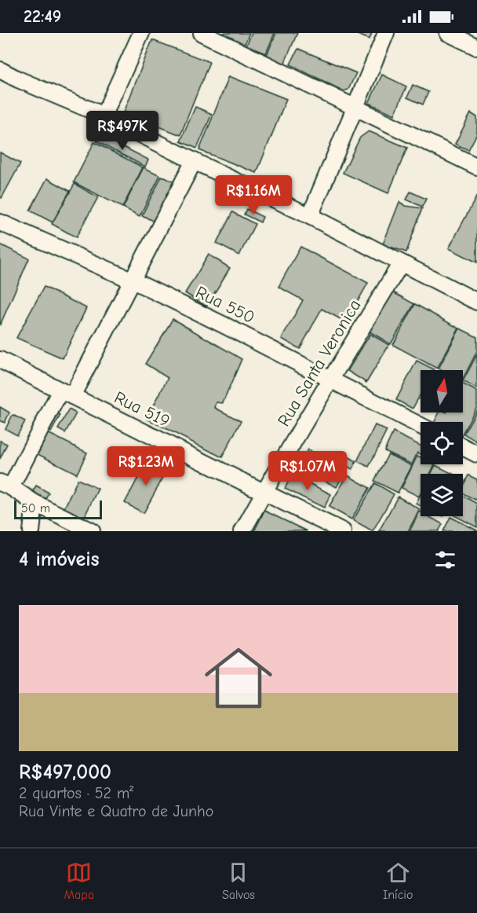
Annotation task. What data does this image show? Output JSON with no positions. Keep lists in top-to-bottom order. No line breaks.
{"streets":{"street":["Rua 550","Rua Santa Veronica","Rua 519"]},"crossings":[["Rua 550","Rua Santa Veronica"],["Rua Santa Veronica","Rua 519"]],"scale_bar":"50 m","north":"top","page":{"status":"22:49","price":["R$497K","R$1.16M","R$1.23M","R$1.07M"],"scale":"50 m","heading":"4 imóveis","list":[{"name":"R$497,000","note":"2 quartos · 52 m² · Rua Vinte e Quatro de Junho"}],"tabs":["Mapa","Salvos","Início"]}}
